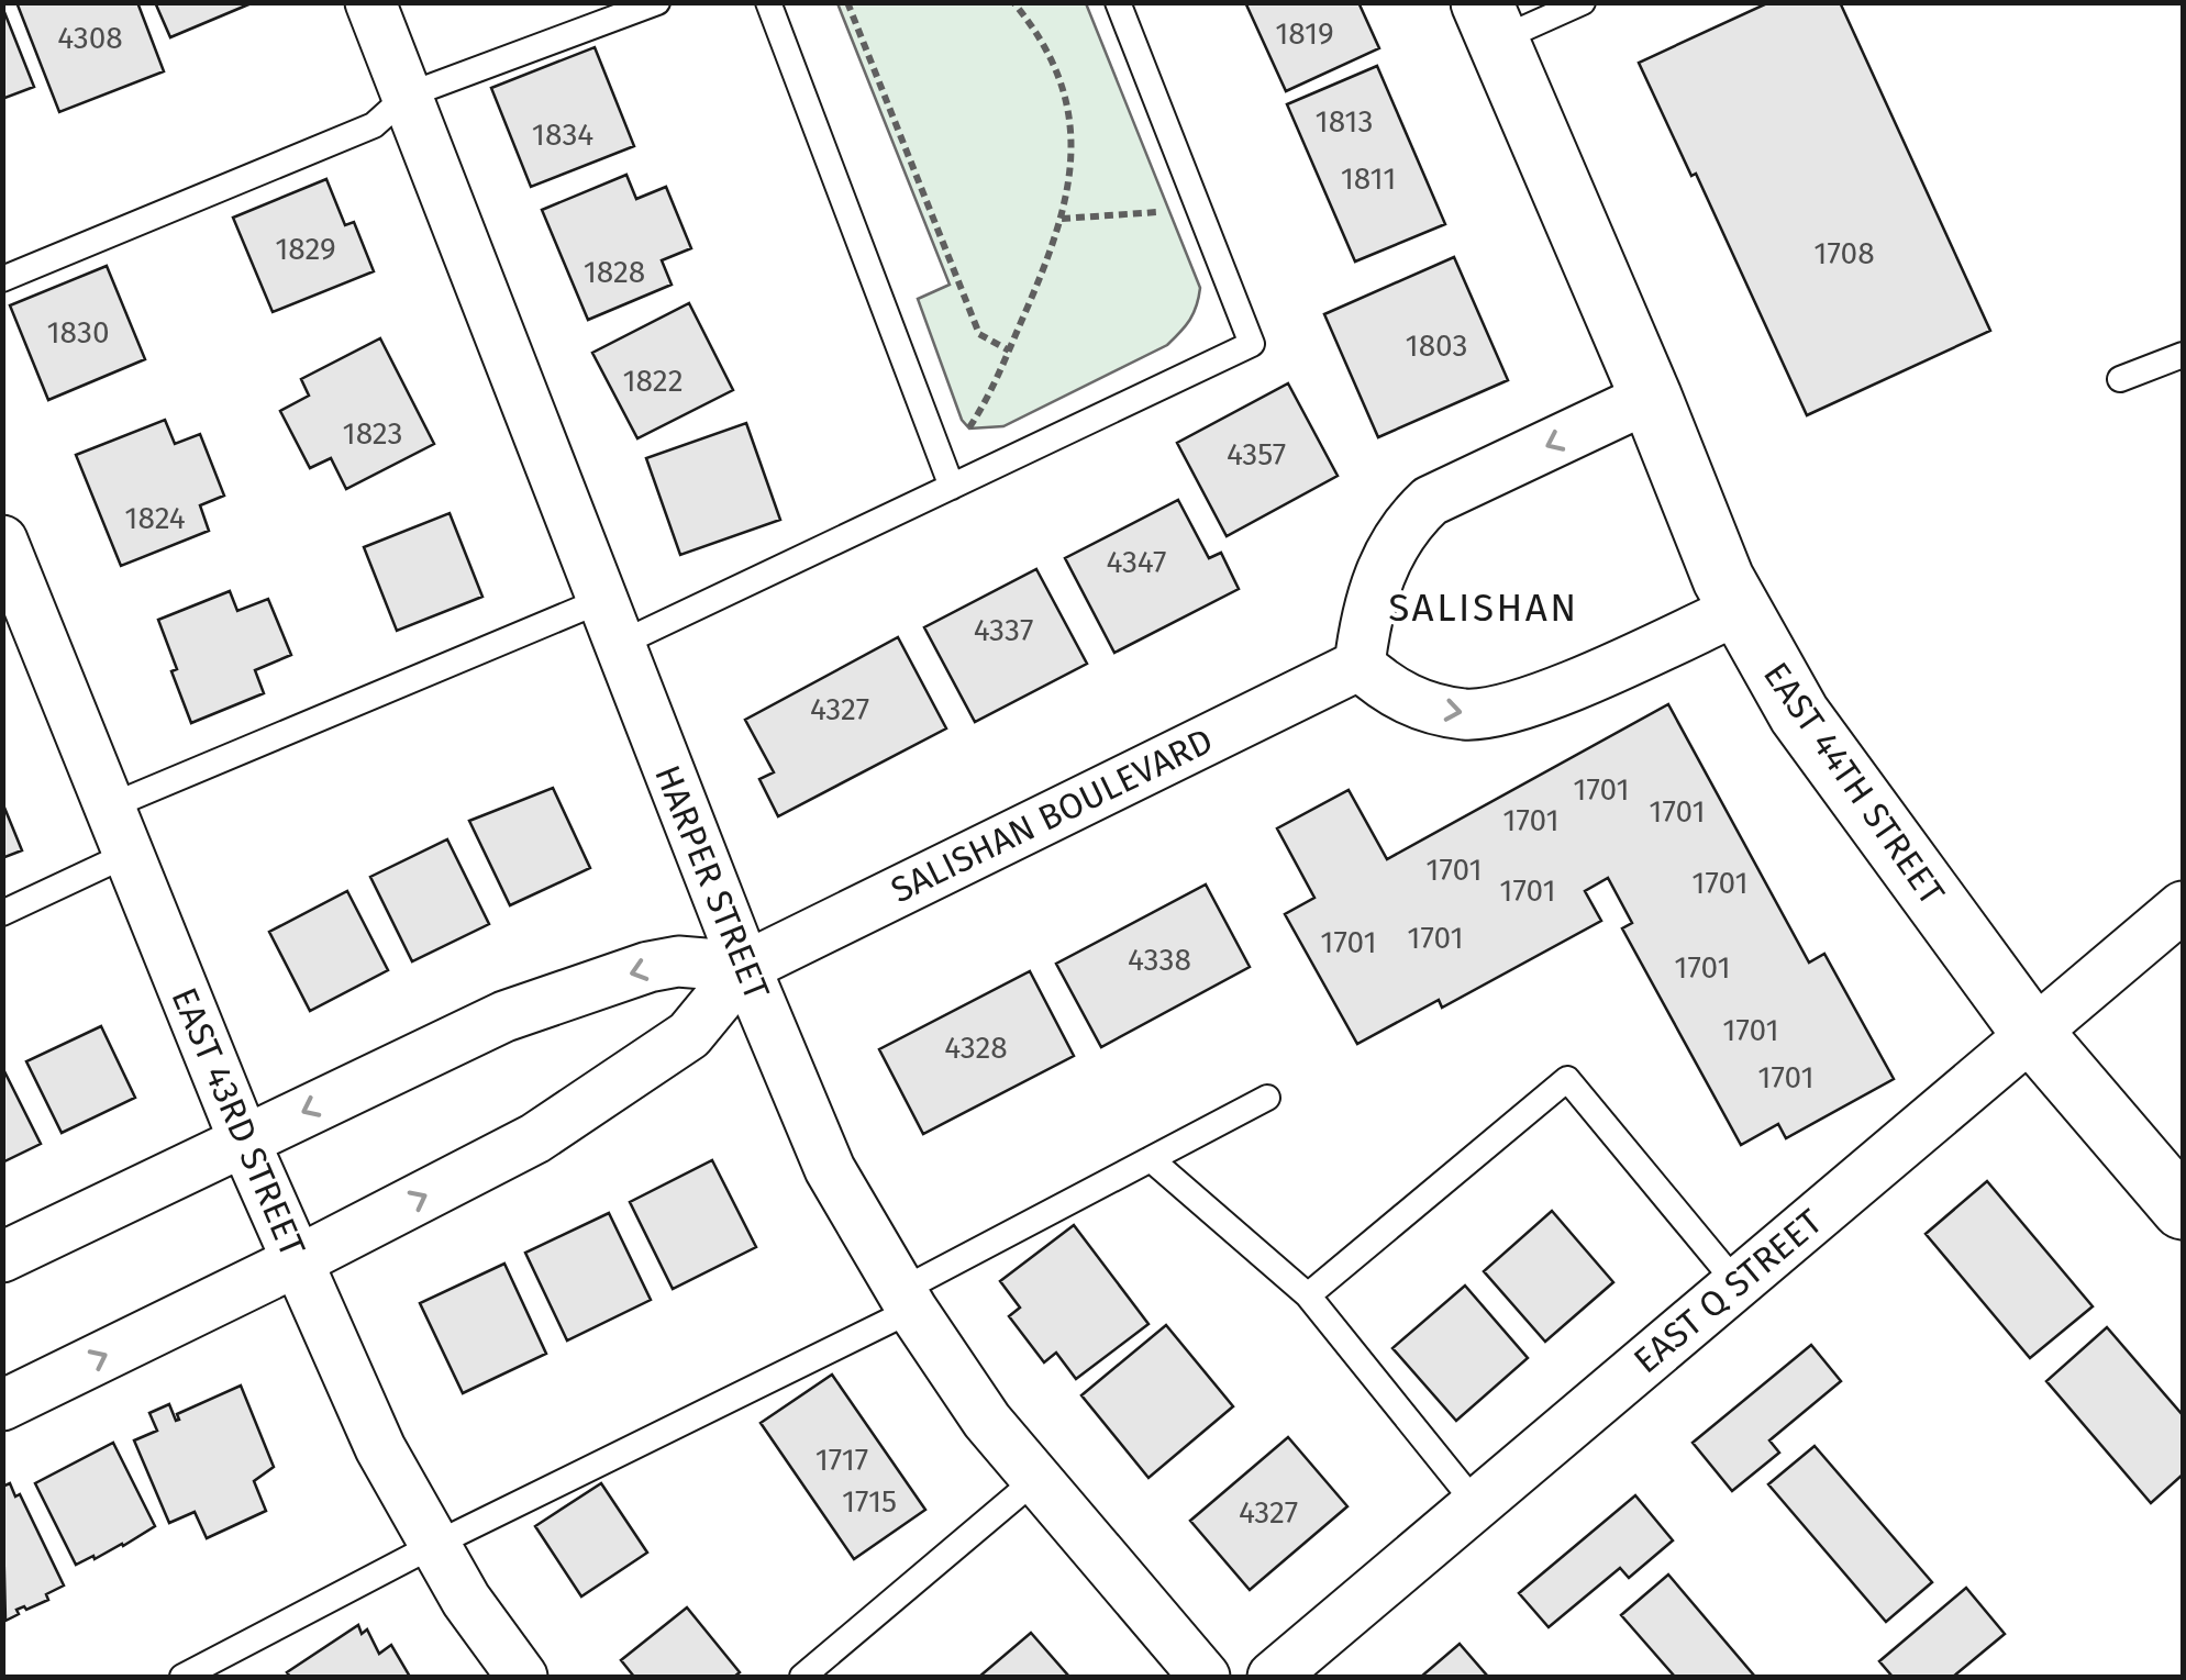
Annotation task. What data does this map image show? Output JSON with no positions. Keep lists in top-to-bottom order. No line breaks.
{"streets":{"street":["EAST 44TH STREET","SALISHAN BOULEVARD","HARPER STREET","EAST 43RD STREET","EAST Q STREET"]},"crossings":[["EAST 44TH STREET","EAST Q STREET"],["SALISHAN BOULEVARD","HARPER STREET"],["SALISHAN BOULEVARD","EAST 43RD STREET"]],"districts":["SALISHAN"],"house_numbers":["1819","4308","1813","1834","1811","1829","1708","1828","1830","1803","1822","1823","4357","1824","4347","4337","4327","1701","1701","1701","1701","1701","1701","1701","1701","4338","1701","1701","4328","1701","1717","1715","4327"]}
